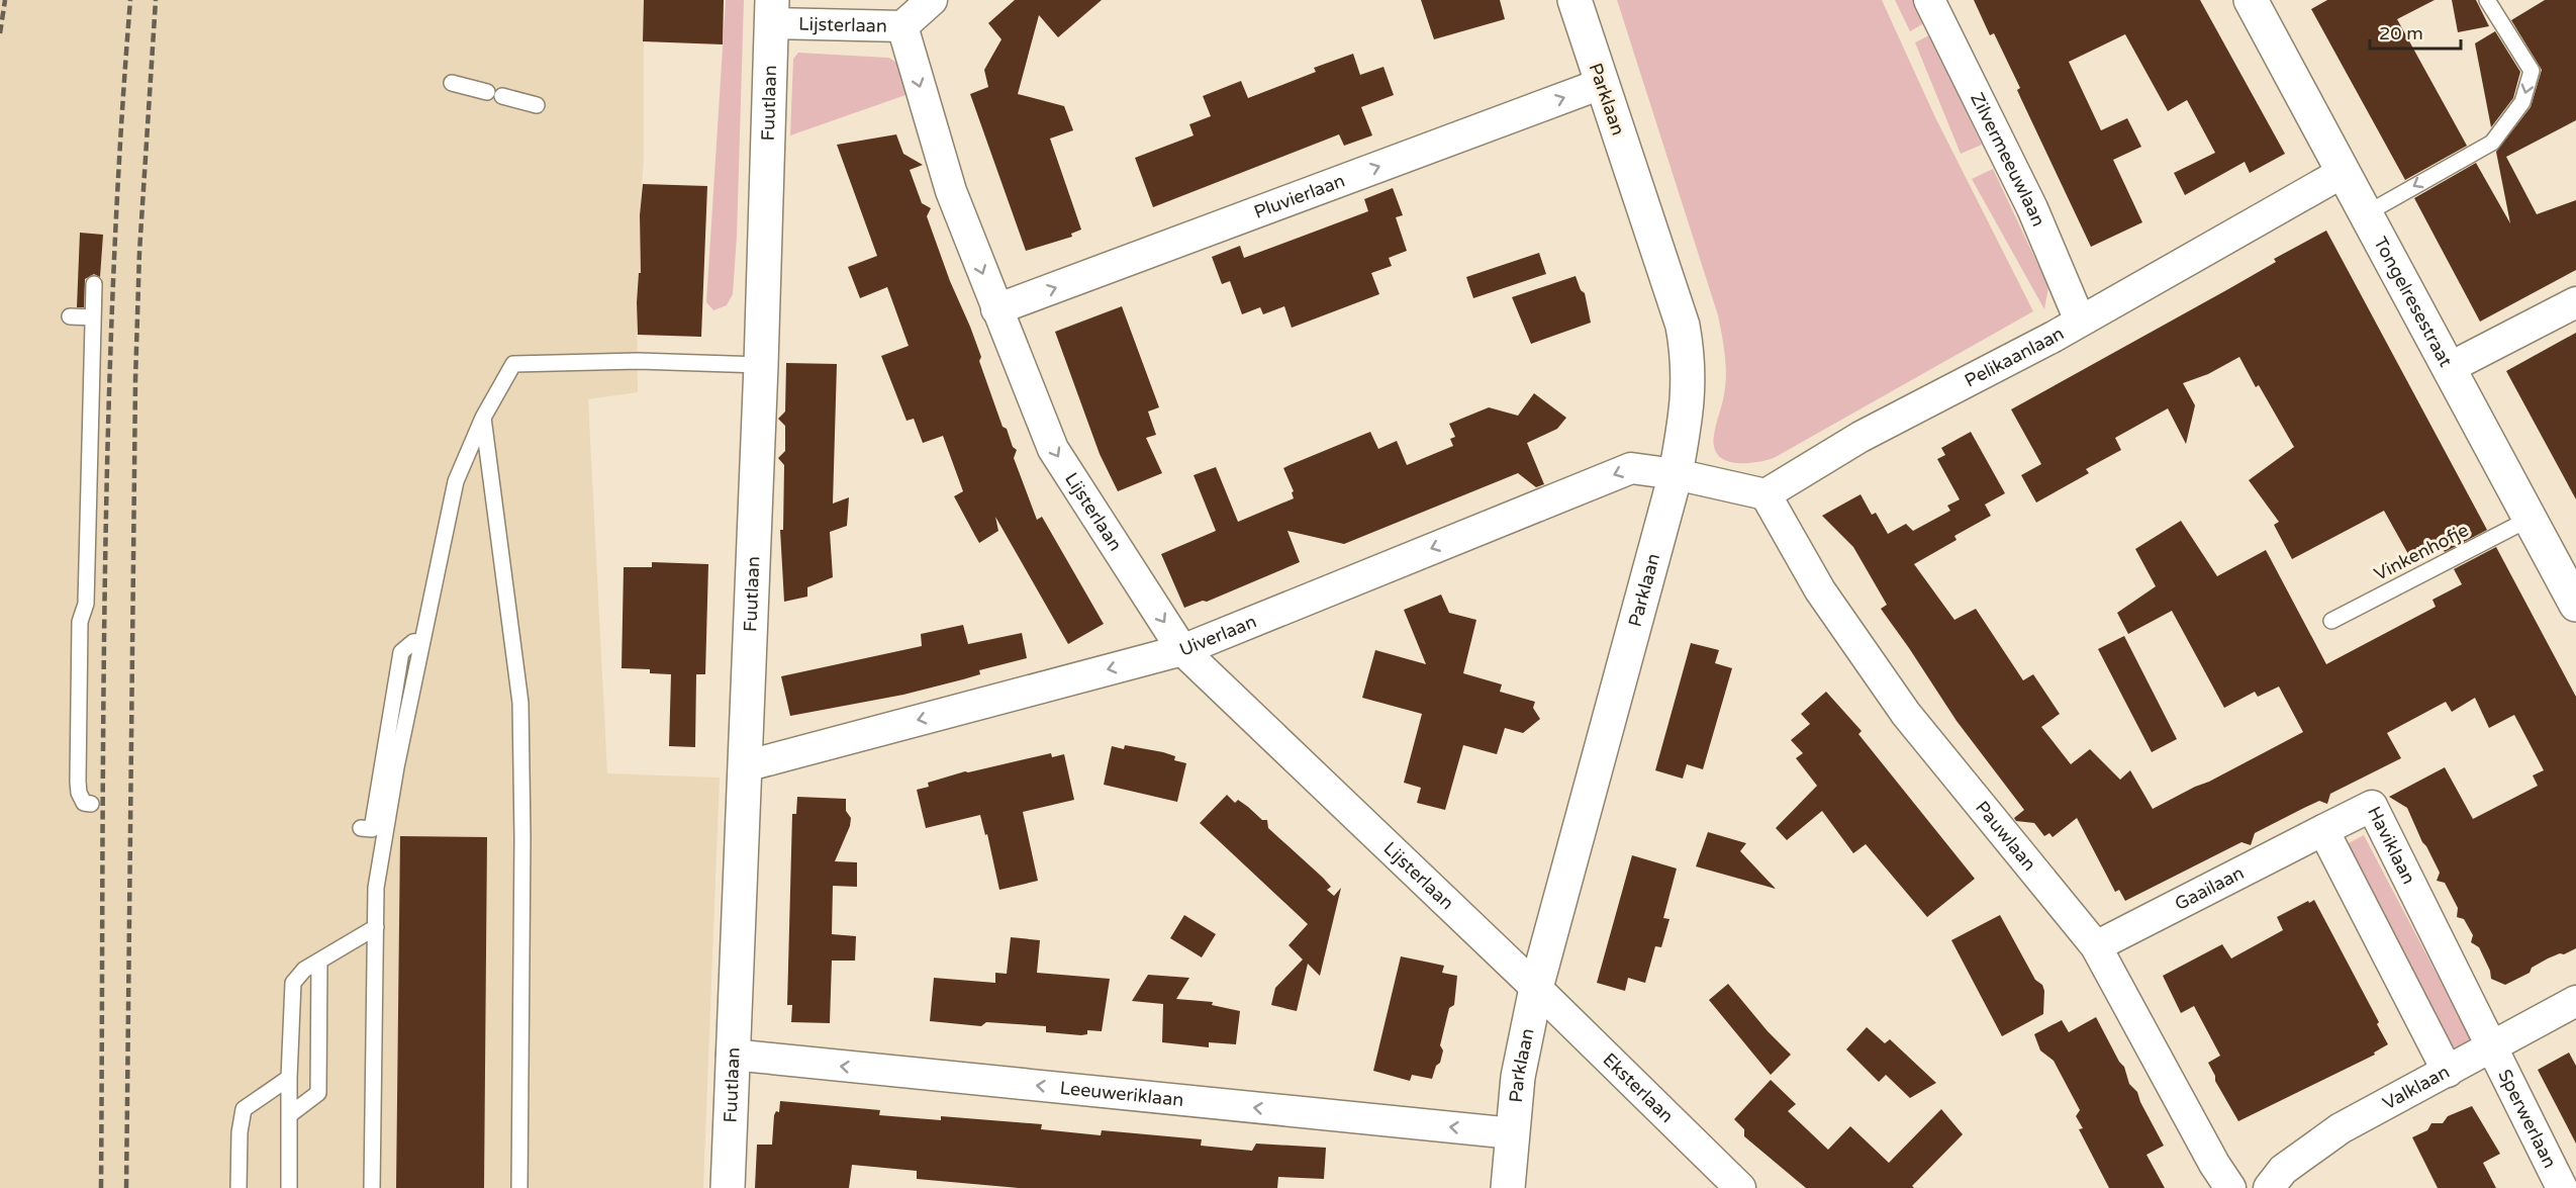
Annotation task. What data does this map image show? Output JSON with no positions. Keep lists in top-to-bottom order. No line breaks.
{"streets":{"street":["Lijsterlaan","Parklaan","Fuutlaan","Zilvermeeuwlaan","Pluvierlaan","Tongelresestraat","Pelikaanlaan","Uiverlaan","Pauwlaan","Haviklaan","Gaailaan","Eksterlaan","Valklaan","Leeuweriklaan","Sperwerlaan"],"lane":["Vinkenhofje"]},"crossings":[["Lijsterlaan","Parklaan"],["Lijsterlaan","Fuutlaan"],["Lijsterlaan","Pluvierlaan"],["Lijsterlaan","Uiverlaan"],["Lijsterlaan","Eksterlaan"],["Parklaan","Pluvierlaan"],["Parklaan","Uiverlaan"],["Parklaan","Eksterlaan"],["Parklaan","Leeuweriklaan"],["Fuutlaan","Uiverlaan"],["Fuutlaan","Leeuweriklaan"],["Zilvermeeuwlaan","Pelikaanlaan"],["Tongelresestraat","Pelikaanlaan"],["Tongelresestraat","Vinkenhofje"],["Pelikaanlaan","Pauwlaan"],["Pauwlaan","Gaailaan"],["Haviklaan","Gaailaan"],["Haviklaan","Valklaan"],["Haviklaan","Sperwerlaan"],["Valklaan","Sperwerlaan"]],"one_way":["Lijsterlaan","Pluvierlaan","Uiverlaan","Leeuweriklaan"],"scale_bar":"20 m"}
